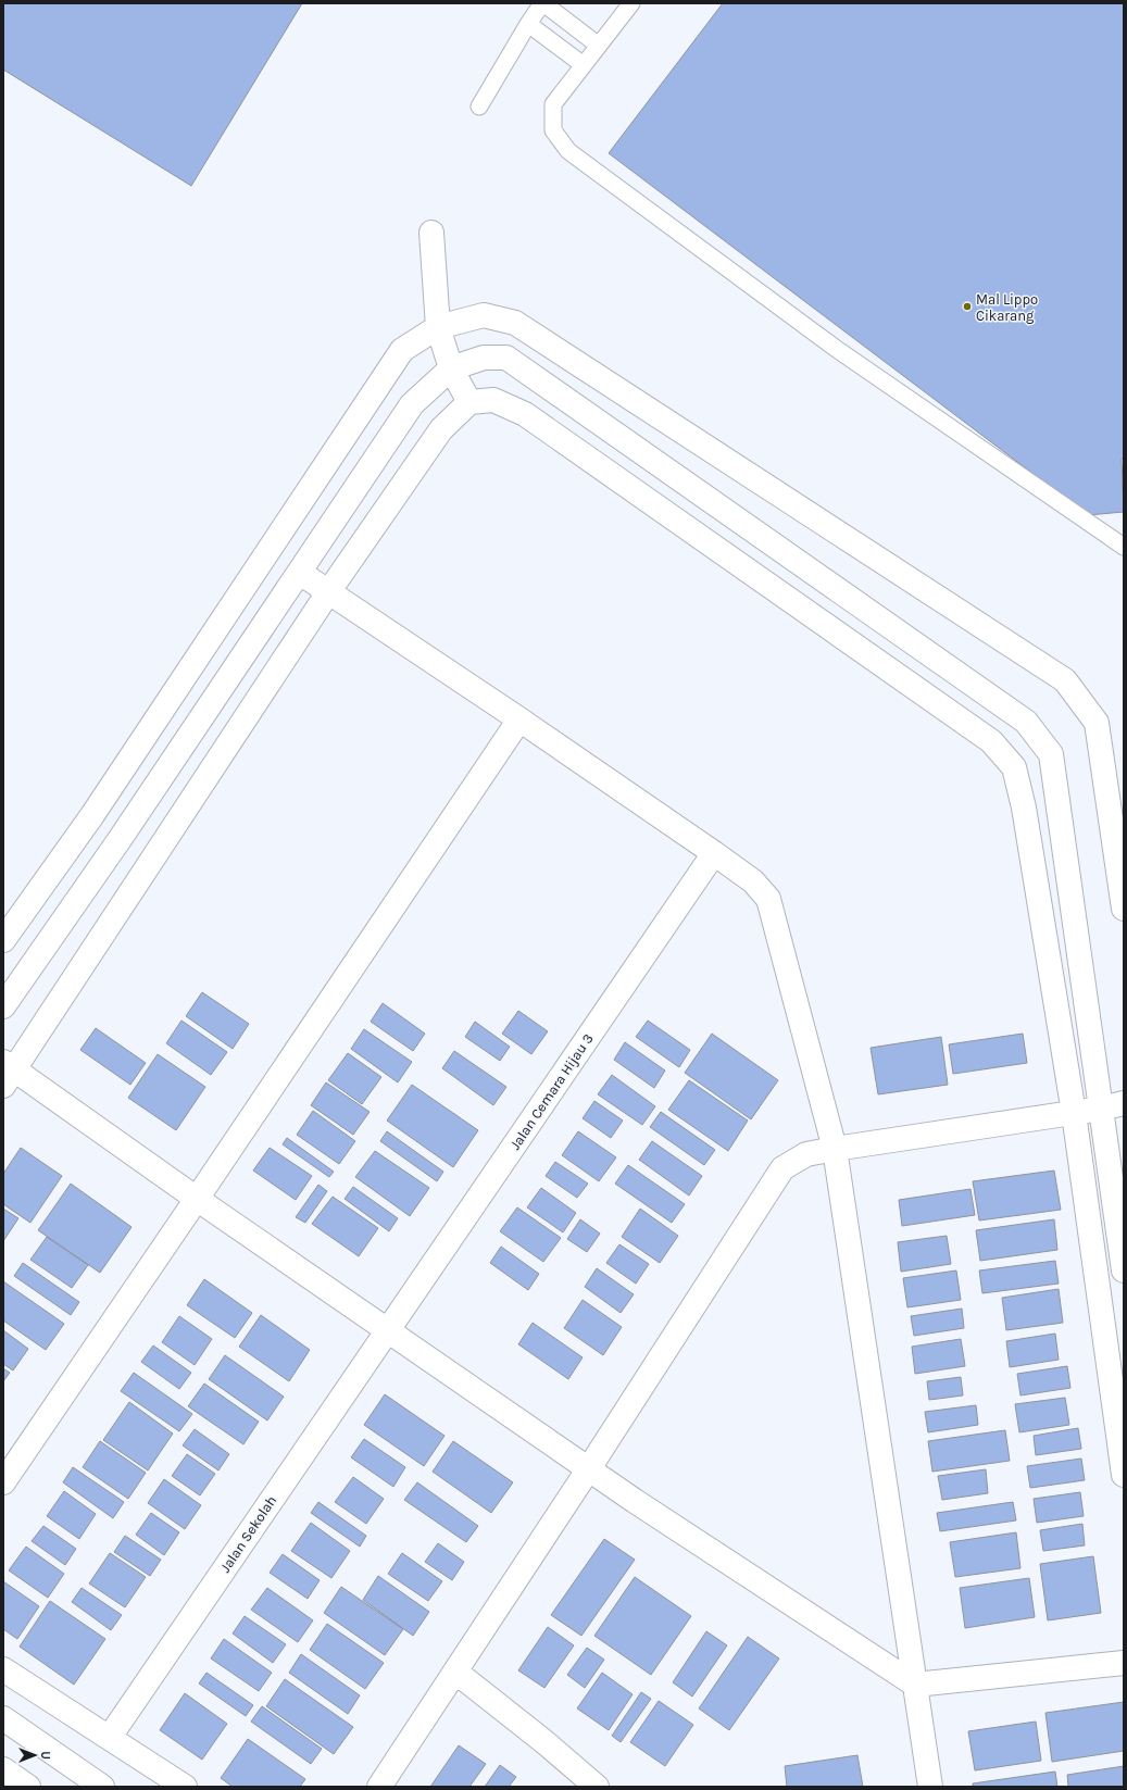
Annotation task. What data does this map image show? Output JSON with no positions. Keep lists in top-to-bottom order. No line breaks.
{"streets":{"street":["Jalan Cemara Hijau 3","Jalan Sekolah"]},"crossings":[["Jalan Cemara Hijau 3","Jalan Sekolah"]],"places":["Mal Lippo Cikarang"],"north":"right"}
